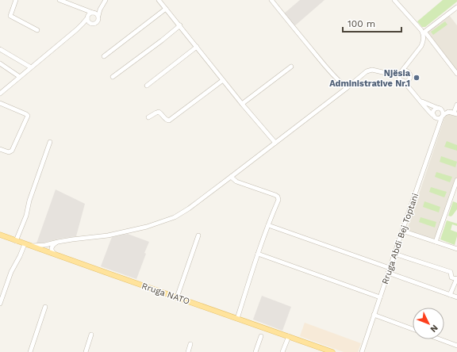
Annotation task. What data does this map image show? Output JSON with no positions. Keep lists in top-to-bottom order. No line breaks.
{"streets":{"main road":["Rruga NATO"],"street":["Rruga Abdi Bej Toptani"]},"places":["Njësia Administrative Nr.1"],"scale_bar":"100 m","north":"bottom right"}
